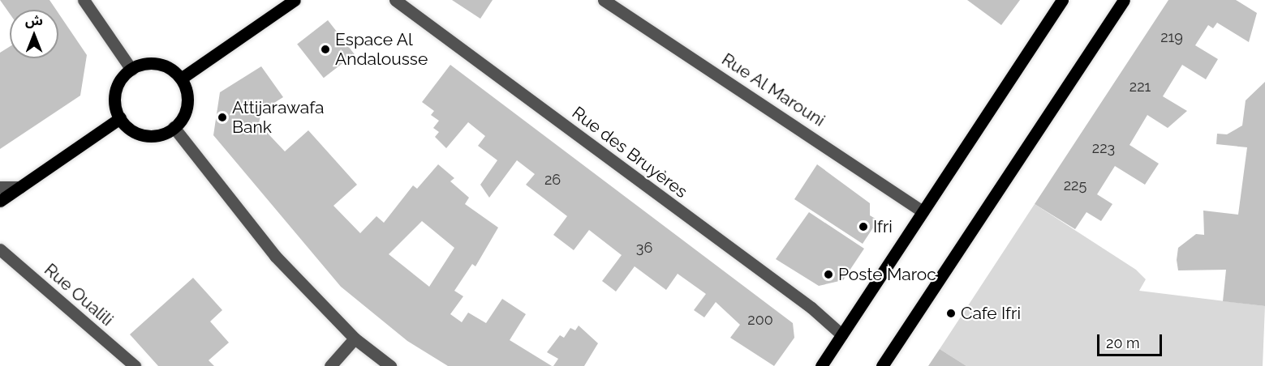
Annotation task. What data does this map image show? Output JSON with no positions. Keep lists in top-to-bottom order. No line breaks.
{"streets":{"street":["Rue Al Marouni","Rue des Bruyères","Rue Oualili"]},"places":["Espace Al Andalousse","Attijarawafa Bank","Ifri","Poste Maroc","Cafe Ifri"],"house_numbers":["219","221","223","26","225","36","200"],"scale_bar":"20 m","north":"top"}
